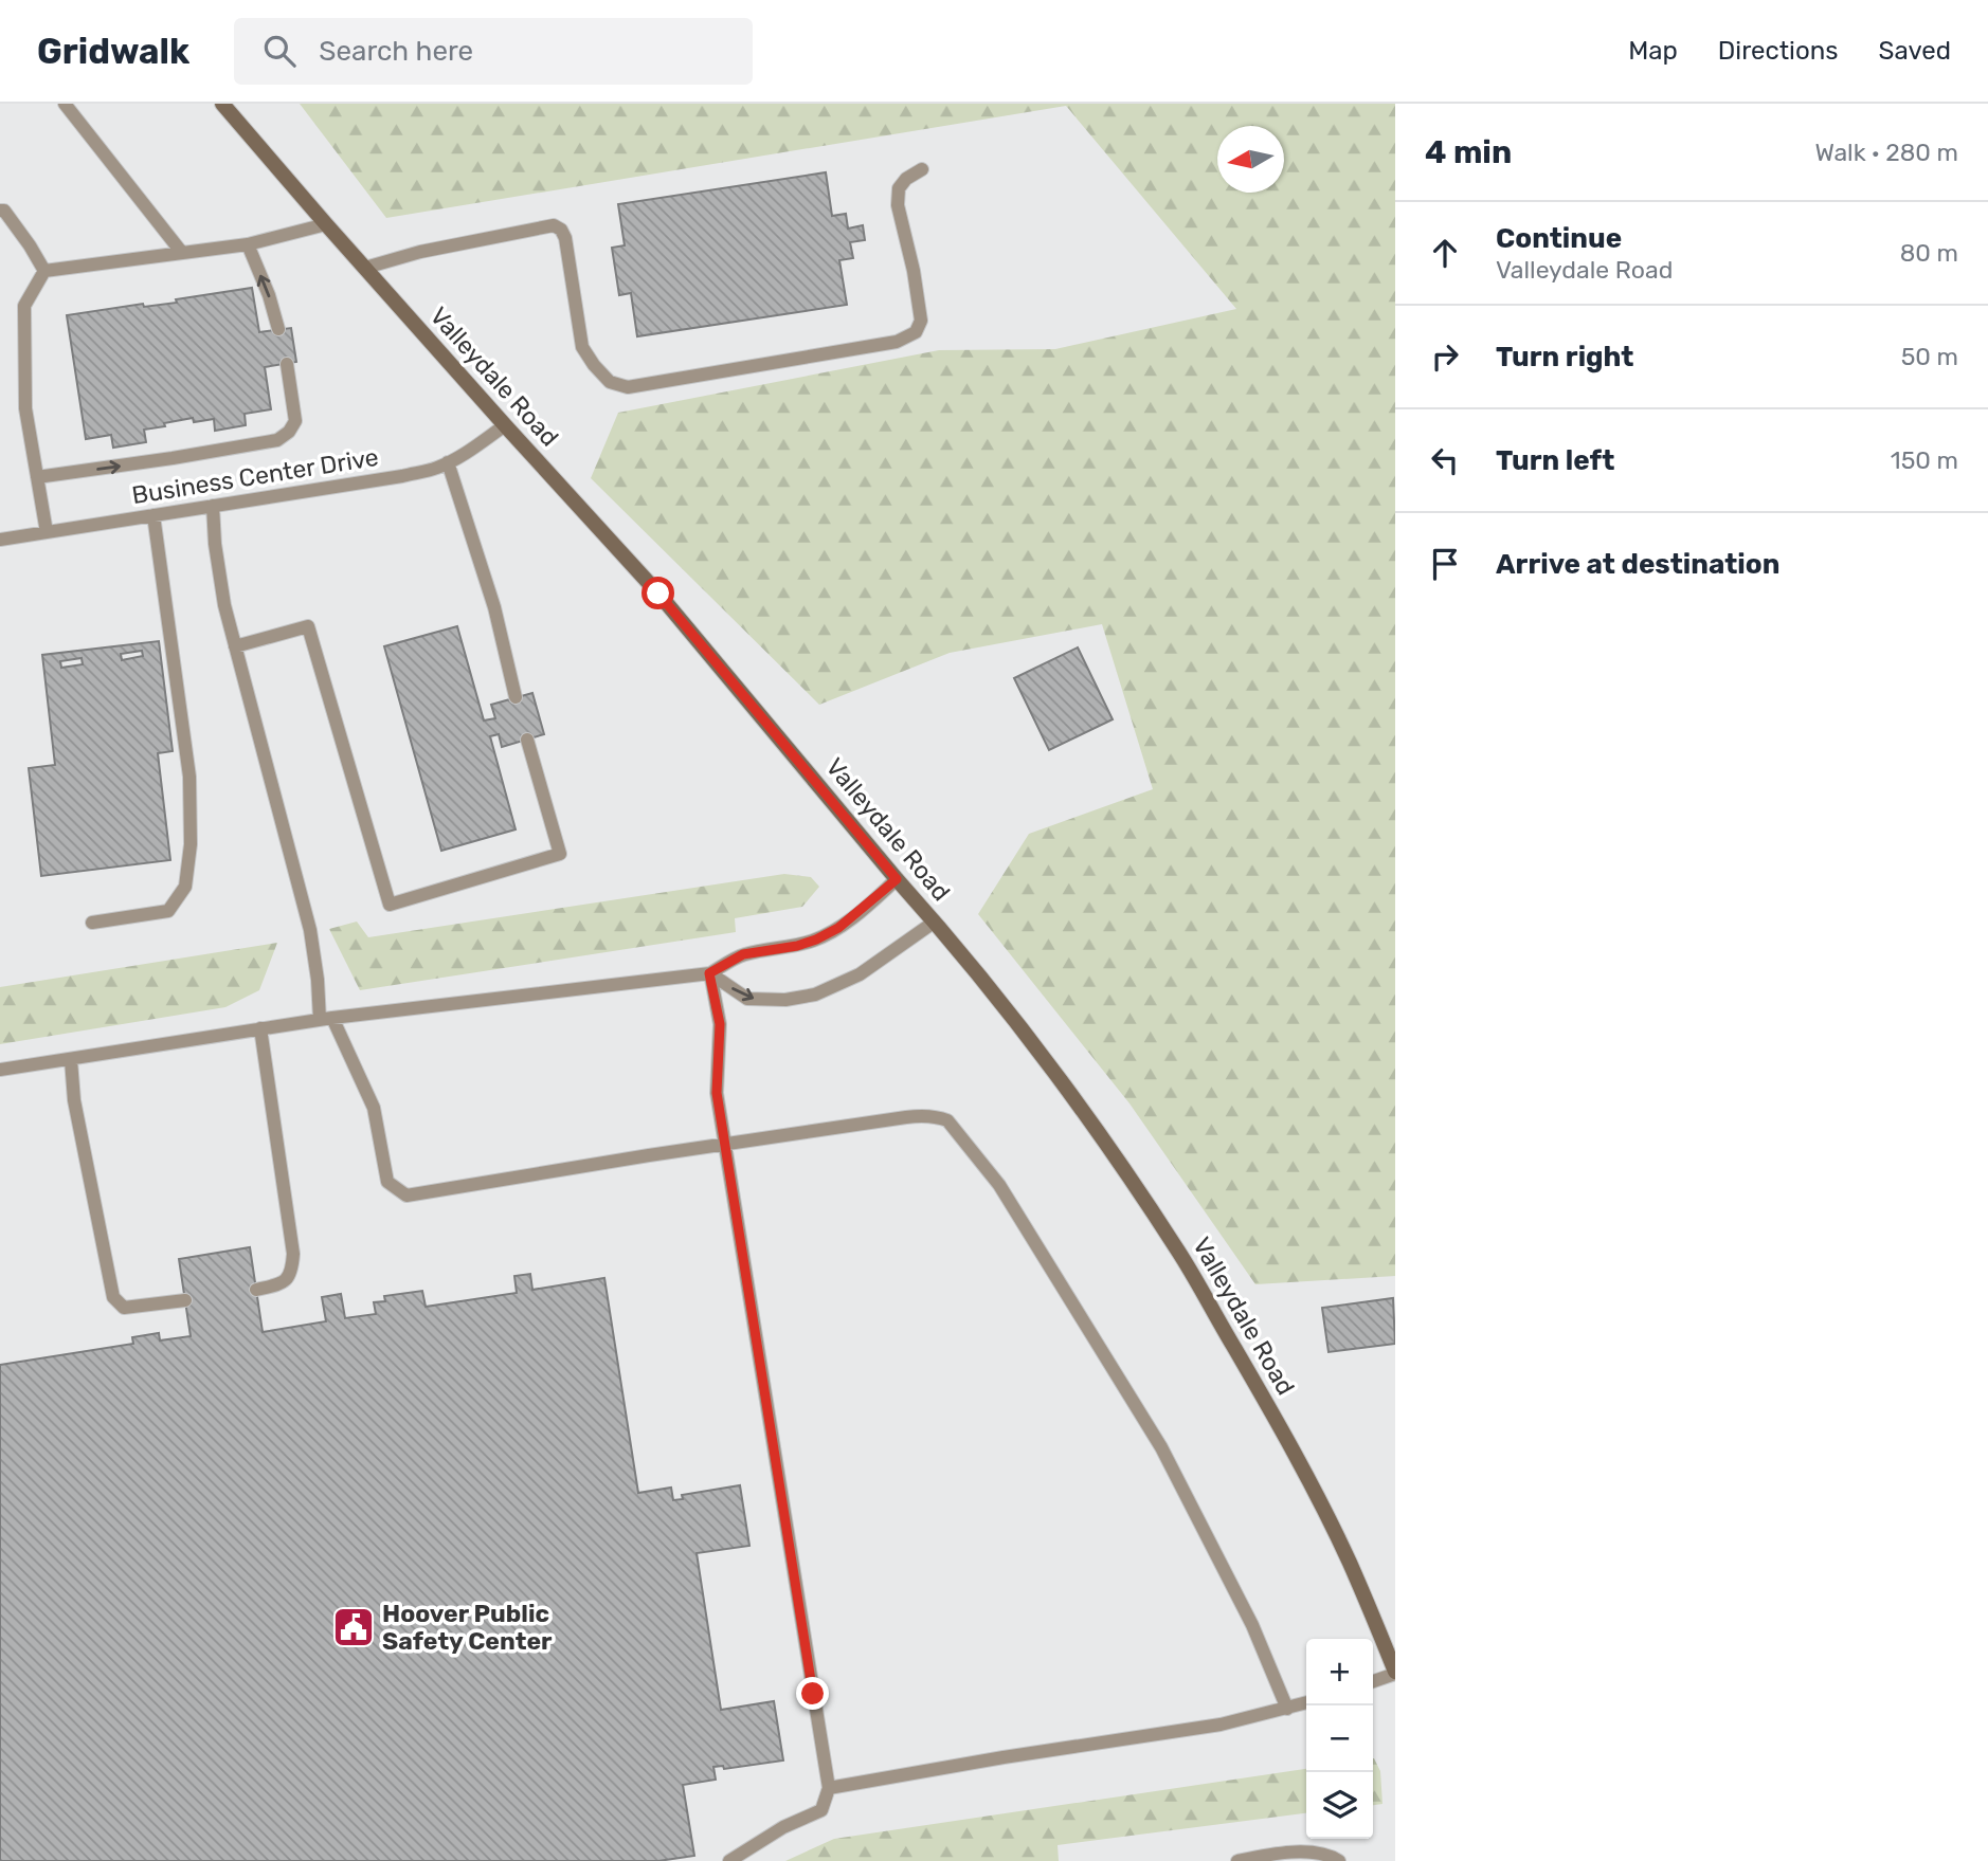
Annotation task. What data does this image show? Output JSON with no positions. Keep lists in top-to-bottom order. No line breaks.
{"streets":{"main road":["Valleydale Road"],"lane":["Business Center Drive"]},"crossings":[["Valleydale Road","Business Center Drive"]],"places":{"public building":["Hoover Public Safety Center"]},"north":"left","page":{"header":"Gridwalk","search":"Search here","nav":["Map","Directions","Saved"],"heading":["4 min","Walk · 280 m"],"list":[["Continue","Valleydale Road","80 m"],["Turn right","50 m"],["Turn left","150 m"],"Arrive at destination"],"map_buttons":["+","−"]}}
